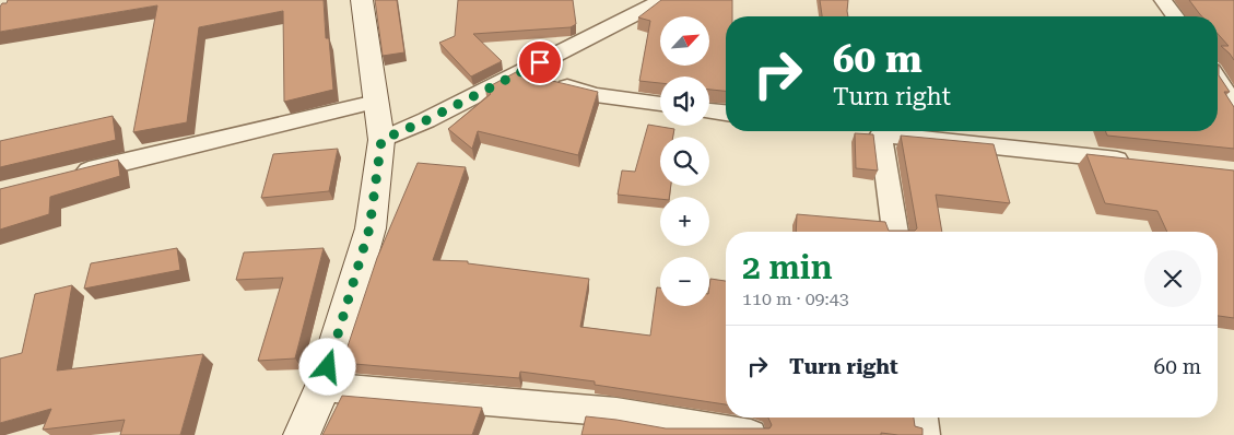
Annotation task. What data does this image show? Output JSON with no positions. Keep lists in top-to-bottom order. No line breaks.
{"north":"top right","page":{"map_buttons":["+","−"],"turn":["60 m","Turn right"],"heading":["2 min","110 m · 09:43"],"list":[{"name":"Turn right","value":"60 m"}]}}
